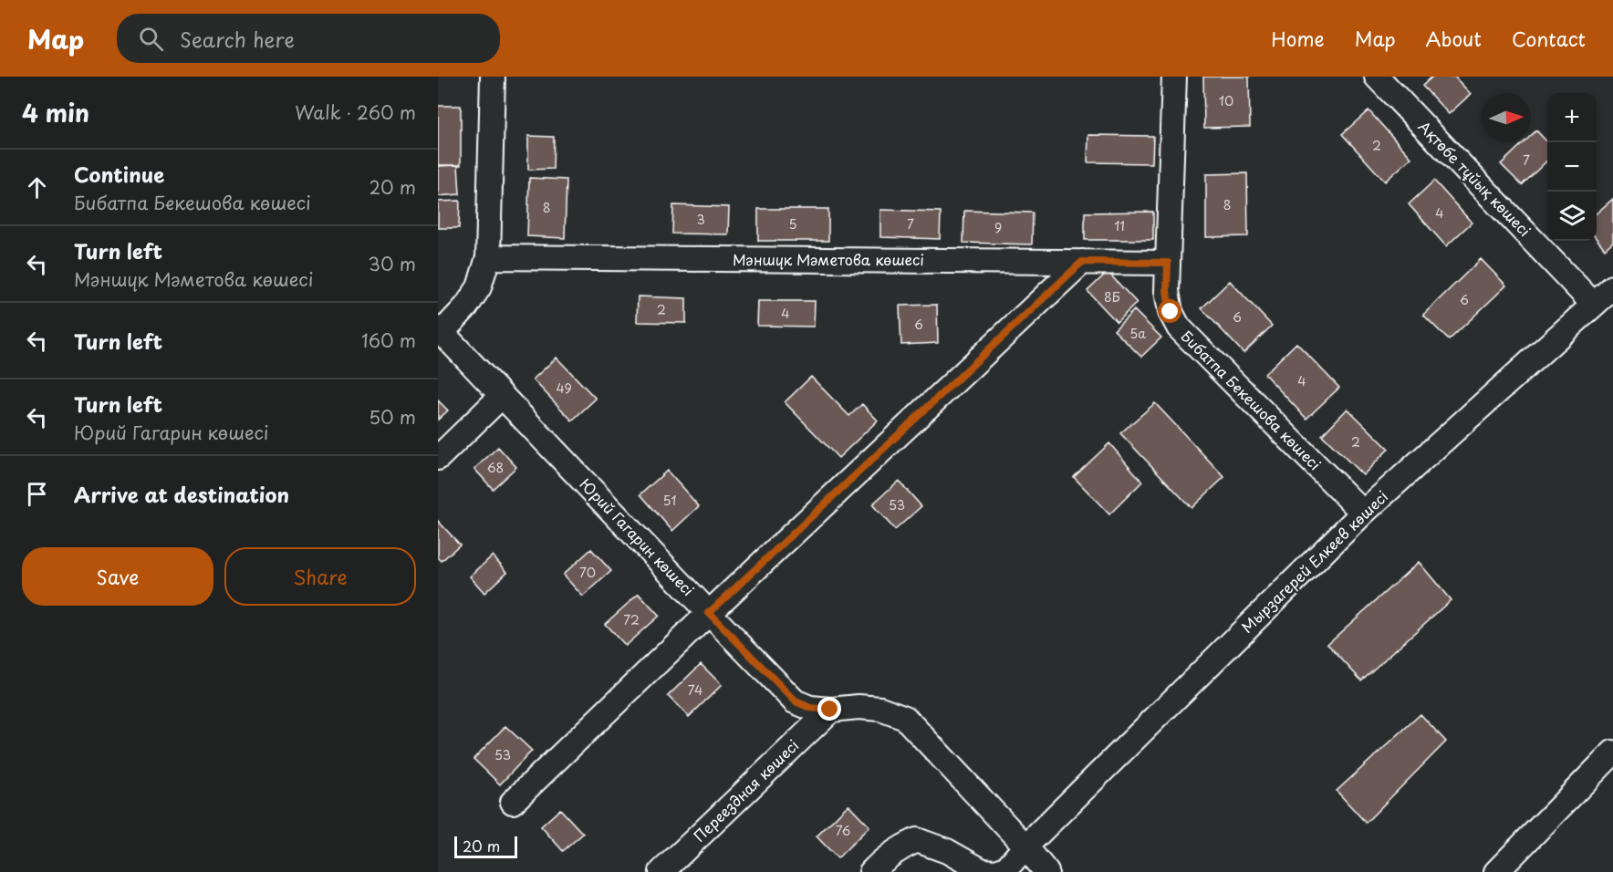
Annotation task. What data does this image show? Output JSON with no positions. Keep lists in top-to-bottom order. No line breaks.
{"streets":{"street":["Ақтөбе тұйық көшесі","Мәншүк Мәметова көшесі","Бибатпа Бекешова көшесі","Юрий Гагарин көшесі","Мырзагерей Елкеев көшесі","Переездная көшесі"]},"crossings":[["Ақтөбе тұйық көшесі","Мырзагерей Елкеев көшесі"],["Мәншүк Мәметова көшесі","Бибатпа Бекешова көшесі"],["Бибатпа Бекешова көшесі","Мырзагерей Елкеев көшесі"],["Юрий Гагарин көшесі","Мырзагерей Елкеев көшесі"],["Юрий Гагарин көшесі","Переездная көшесі"]],"house_numbers":["10","2","7","8","8","4","3","5","7","11","9","8Б","6","2","4","6","6","5а","4","49","2","68","51","53","70","72","74","53","76"],"scale_bar":"20 m","north":"right","page":{"header":"Map","search":"Search here","nav":["Home","Map","About","Contact"],"heading":["4 min","Walk · 260 m"],"map_buttons":["+","−"],"list":[["Continue","Бибатпа Бекешова көшесі","20 m"],["Turn left","Мәншүк Мәметова көшесі","30 m"],["Turn left","160 m"],["Turn left","Юрий Гагарин көшесі","50 m"],"Arrive at destination"],"buttons":["Save","Share"],"scale":"20 m"}}
